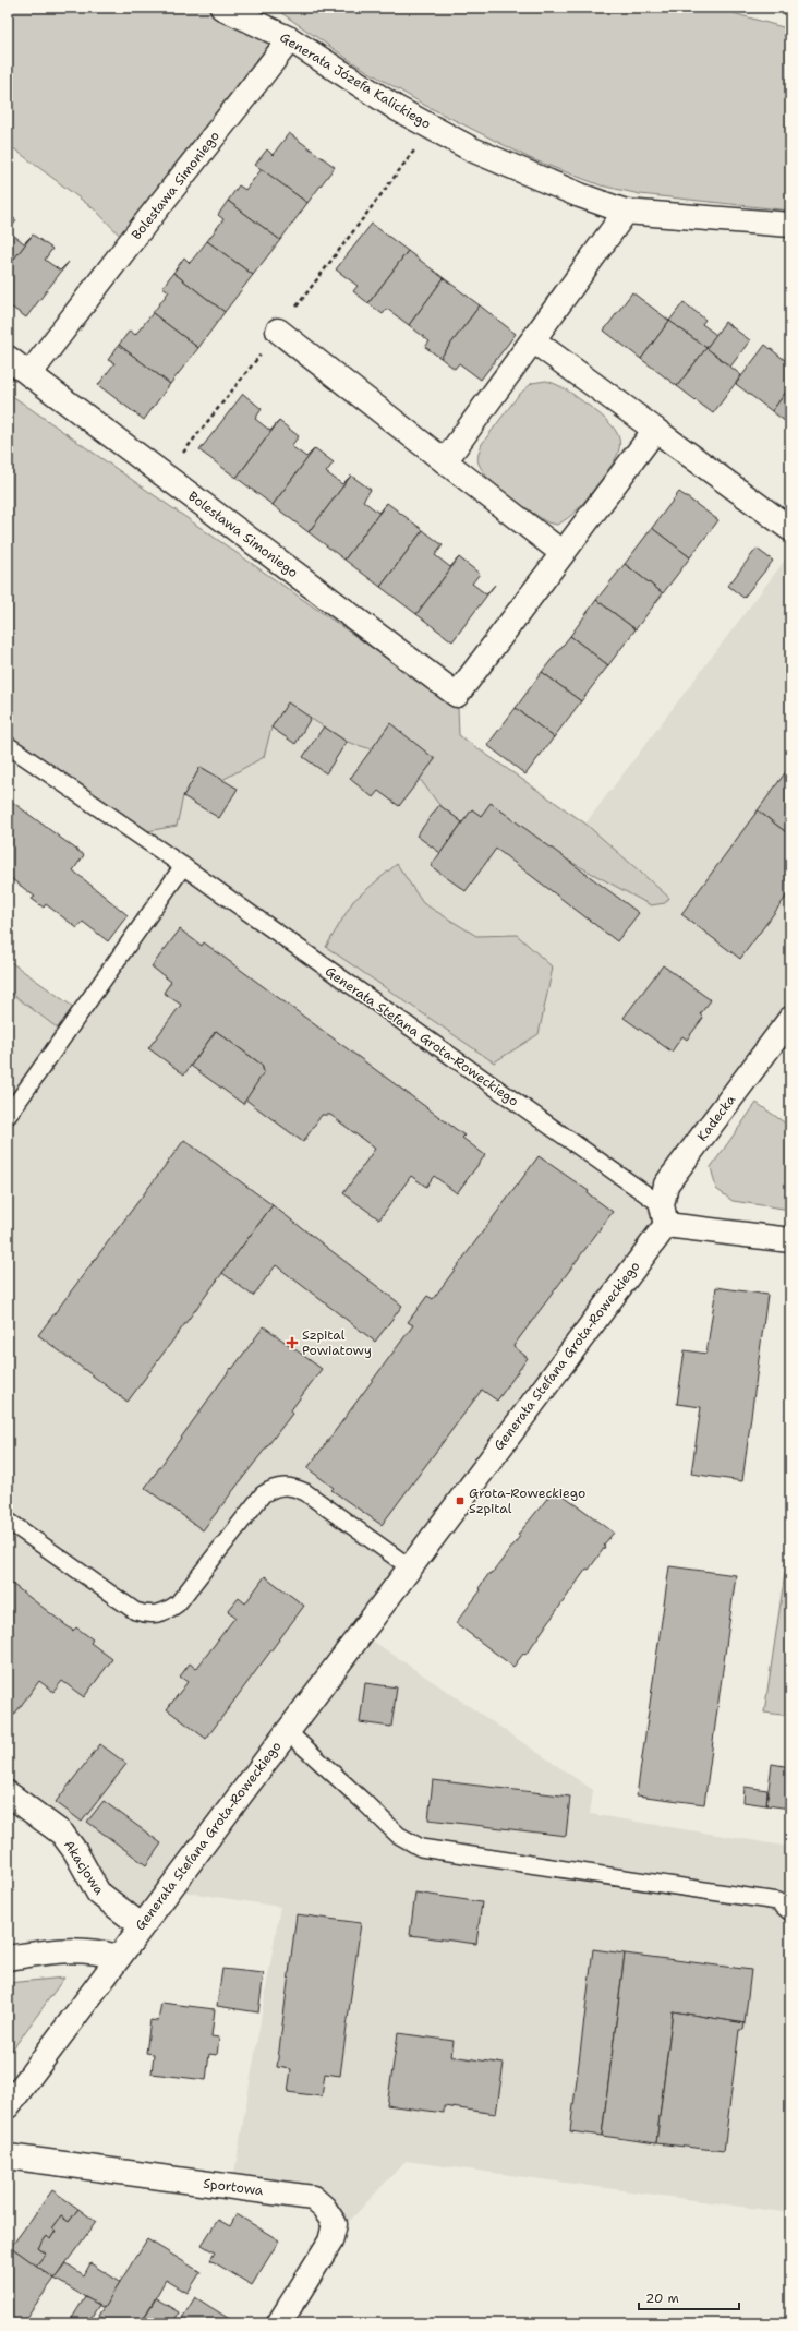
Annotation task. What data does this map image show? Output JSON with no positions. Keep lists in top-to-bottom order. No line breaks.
{"streets":{"street":["Generała Józefa Kalickiego","Bolesława Simoniego","Generała Stefana Grota-Roweckiego","Kadecka","Akacjowa","Sportowa"]},"crossings":[["Generała Józefa Kalickiego","Bolesława Simoniego"],["Generała Stefana Grota-Roweckiego","Kadecka"],["Generała Stefana Grota-Roweckiego","Akacjowa"]],"places":{"health":["Szpital Powiatowy"],"transit":["Grota-Roweckiego Szpital"]},"scale_bar":"20 m"}
